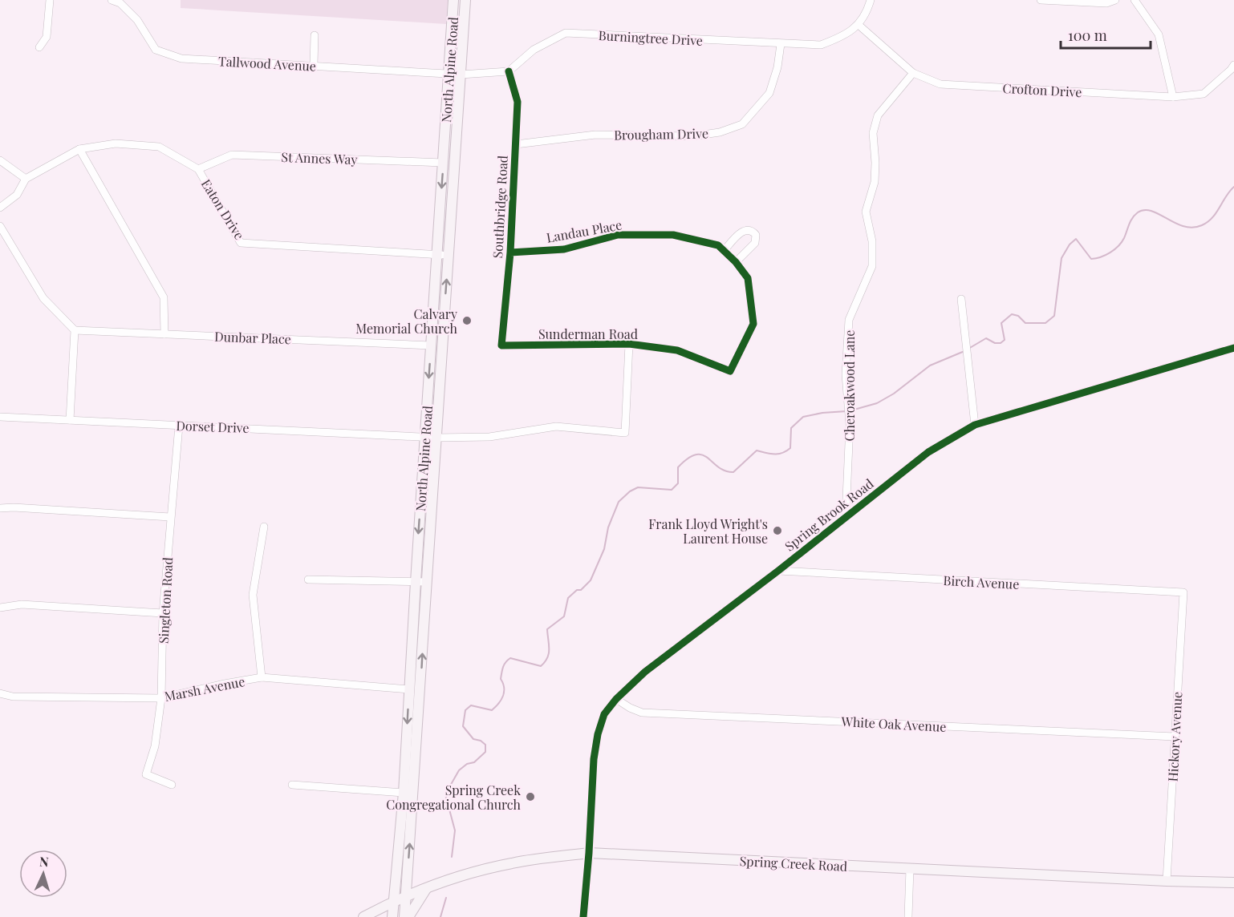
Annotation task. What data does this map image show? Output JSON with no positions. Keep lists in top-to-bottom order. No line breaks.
{"streets":{"main road":["North Alpine Road","Spring Creek Road"],"street":["Burningtree Drive","Tallwood Avenue","Crofton Drive","Brougham Drive","St Annes Way","Southbridge Road","Eaton Drive","Landau Place","Sunderman Road","Dunbar Place","Cheroakwood Lane","Dorset Drive","Spring Brook Road","Birch Avenue","Singleton Road","Marsh Avenue","White Oak Avenue","Hickory Avenue"]},"crossings":[["Burningtree Drive","Crofton Drive"],["Burningtree Drive","Brougham Drive"],["Burningtree Drive","Southbridge Road"],["Tallwood Avenue","North Alpine Road"],["North Alpine Road","St Annes Way"],["North Alpine Road","Eaton Drive"],["North Alpine Road","Dunbar Place"],["North Alpine Road","Dorset Drive"],["North Alpine Road","Marsh Avenue"],["North Alpine Road","Spring Creek Road"],["Crofton Drive","Cheroakwood Lane"],["Brougham Drive","Southbridge Road"],["St Annes Way","Eaton Drive"],["Southbridge Road","Landau Place"],["Southbridge Road","Sunderman Road"],["Landau Place","Sunderman Road"],["Sunderman Road","Dorset Drive"],["Cheroakwood Lane","Spring Brook Road"],["Dorset Drive","Singleton Road"],["Spring Brook Road","Birch Avenue"],["Spring Brook Road","White Oak Avenue"],["Spring Brook Road","Spring Creek Road"],["Birch Avenue","Hickory Avenue"],["Singleton Road","Marsh Avenue"],["White Oak Avenue","Hickory Avenue"],["Hickory Avenue","Spring Creek Road"]],"places":["Calvary Memorial Church","Frank Lloyd Wright's Laurent House","Spring Creek Congregational Church"],"scale_bar":"100 m","north":"top"}
